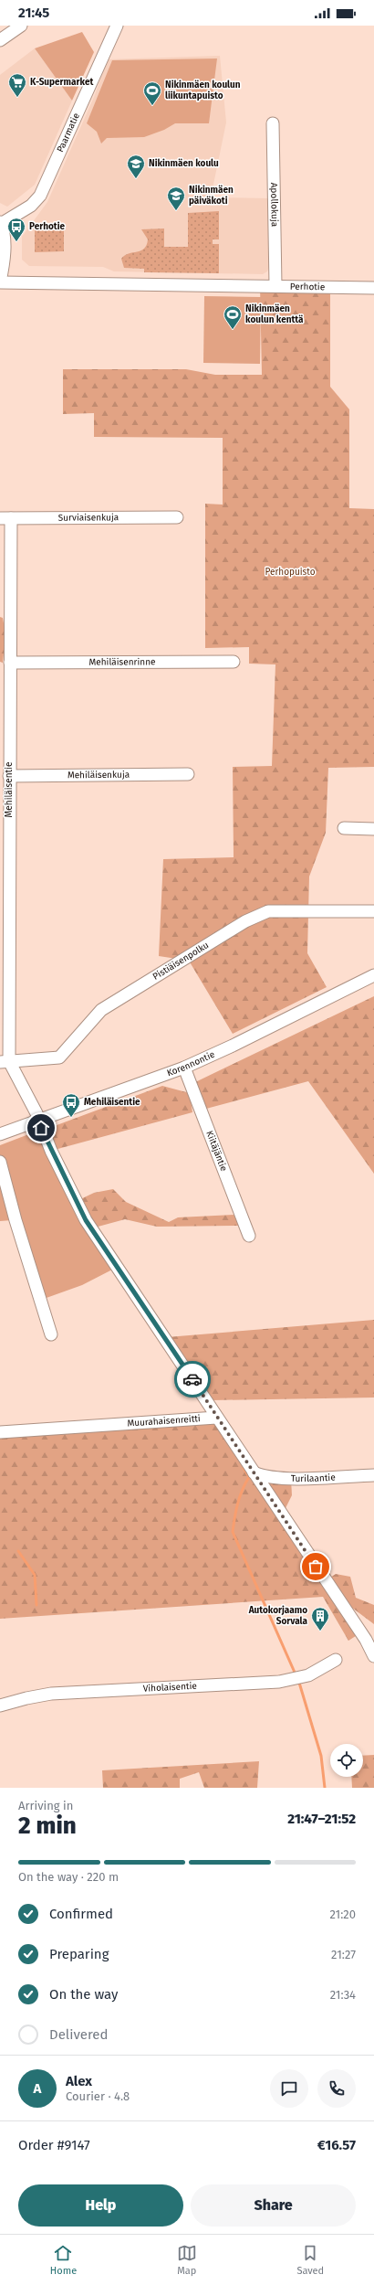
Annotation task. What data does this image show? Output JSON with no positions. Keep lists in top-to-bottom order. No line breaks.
{"streets":{"street":["Paarmatie","Apollokuja","Perhotie","Surviaisenkuja","Mehiläisenrinne","Mehiläisenkuja","Mehiläisentie","Pistiäisenpolku","Korennontie","Kiitäjäntie","Muurahaisenreitti","Turilaantie","Viholaisentie"]},"crossings":[["Apollokuja","Perhotie"],["Surviaisenkuja","Mehiläisentie"],["Mehiläisenrinne","Mehiläisentie"],["Mehiläisenkuja","Mehiläisentie"],["Mehiläisentie","Pistiäisenpolku"],["Korennontie","Kiitäjäntie"]],"parks":["Perhopuisto"],"places":{"supermarket":["K-Supermarket"],"sports":["Nikinmäen koulun liikuntapuisto","Nikinmäen koulun kenttä"],"school or university":["Nikinmäen koulu","Nikinmäen päiväkoti"],"bus stop":["Perhotie","Mehiläisentie"],"building":["Autokorjaamo Sorvala"]},"page":{"status":"21:45","heading":["2 min","Arriving in","21:47–21:52"],"panel":["Alex","Courier · 4.8","Order #9147","€16.57"],"bar":"On the way · 220 m","list":[["Confirmed","21:20"],["Preparing","21:27"],["On the way","21:34"],"Delivered"],"round":"A","buttons":["Help","Share"],"tabs":["Home","Map","Saved"]}}
